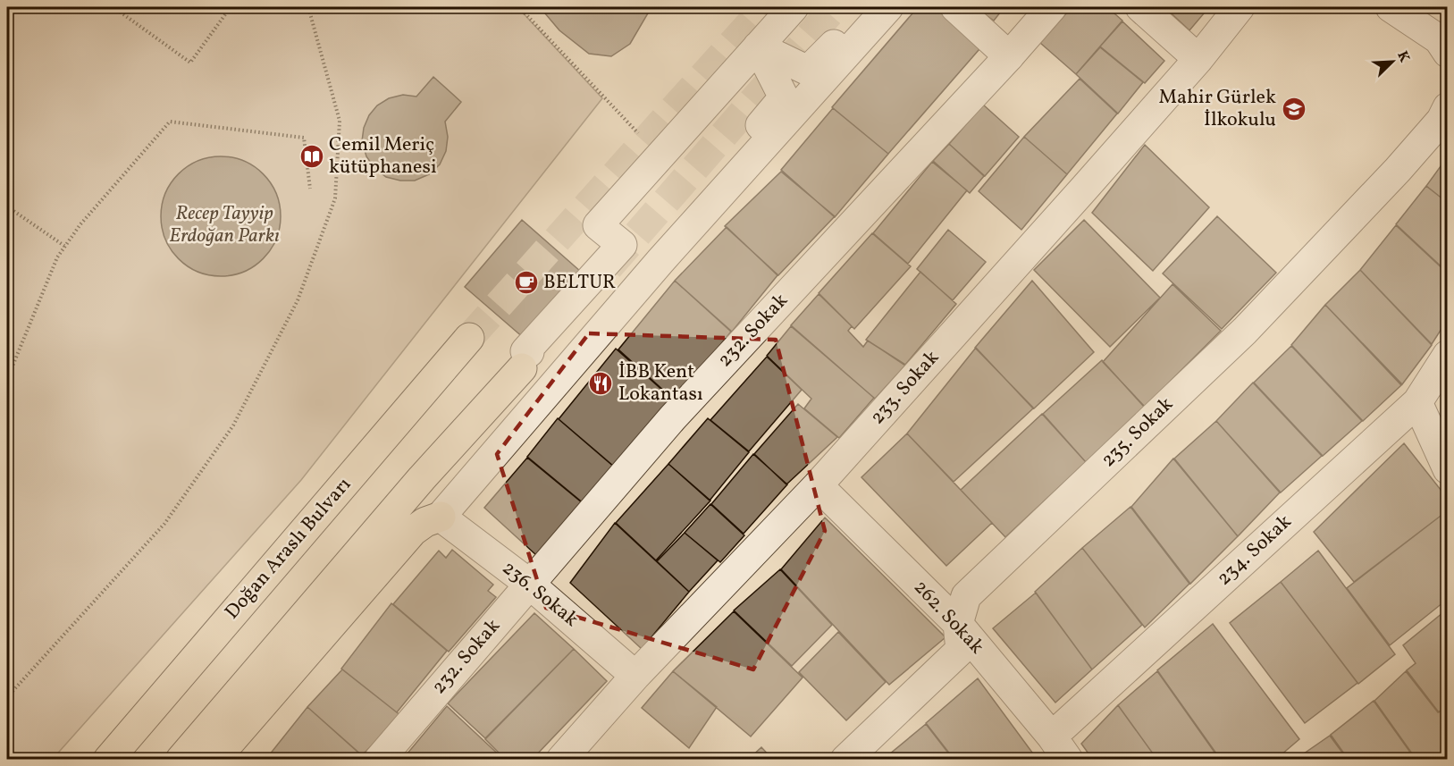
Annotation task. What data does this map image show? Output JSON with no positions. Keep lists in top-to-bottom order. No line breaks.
{"streets":{"main road":["Doğan Araslı Bulvarı"],"street":["232. Sokak","233. Sokak","235. Sokak","234. Sokak","236. Sokak","262. Sokak"]},"crossings":[["232. Sokak","236. Sokak"],["233. Sokak","236. Sokak"],["233. Sokak","262. Sokak"],["235. Sokak","262. Sokak"],["234. Sokak","262. Sokak"]],"parks":["Recep Tayyip Erdoğan Parkı"],"places":{"school or university":["Mahir Gürlek İlkokulu"],"library":["Cemil Meriç kütüphanesi"],"cafe":["BELTUR"],"restaurant":["İBB Kent Lokantası"]},"north":"top right"}
